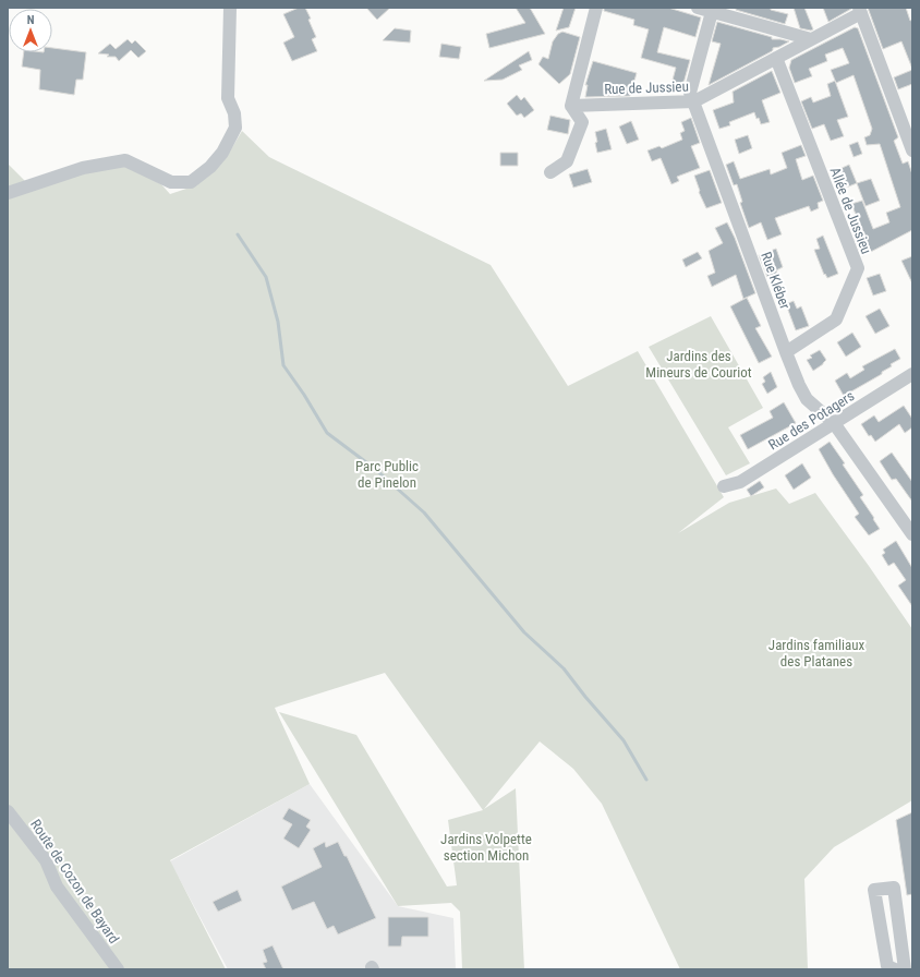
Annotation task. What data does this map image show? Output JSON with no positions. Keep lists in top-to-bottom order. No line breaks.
{"streets":{"street":["Rue de Jussieu","Allée de Jussieu","Rue Kléber","Rue des Potagers","Route de Cozon de Bayard"]},"crossings":[["Rue de Jussieu","Allée de Jussieu"],["Rue de Jussieu","Rue Kléber"],["Allée de Jussieu","Rue Kléber"],["Rue Kléber","Rue des Potagers"]],"parks":["Jardins des Mineurs de Couriot","Parc Public de Pinelon","Jardins familiaux des Platanes","Jardins Volpette section Michon"],"north":"top"}
